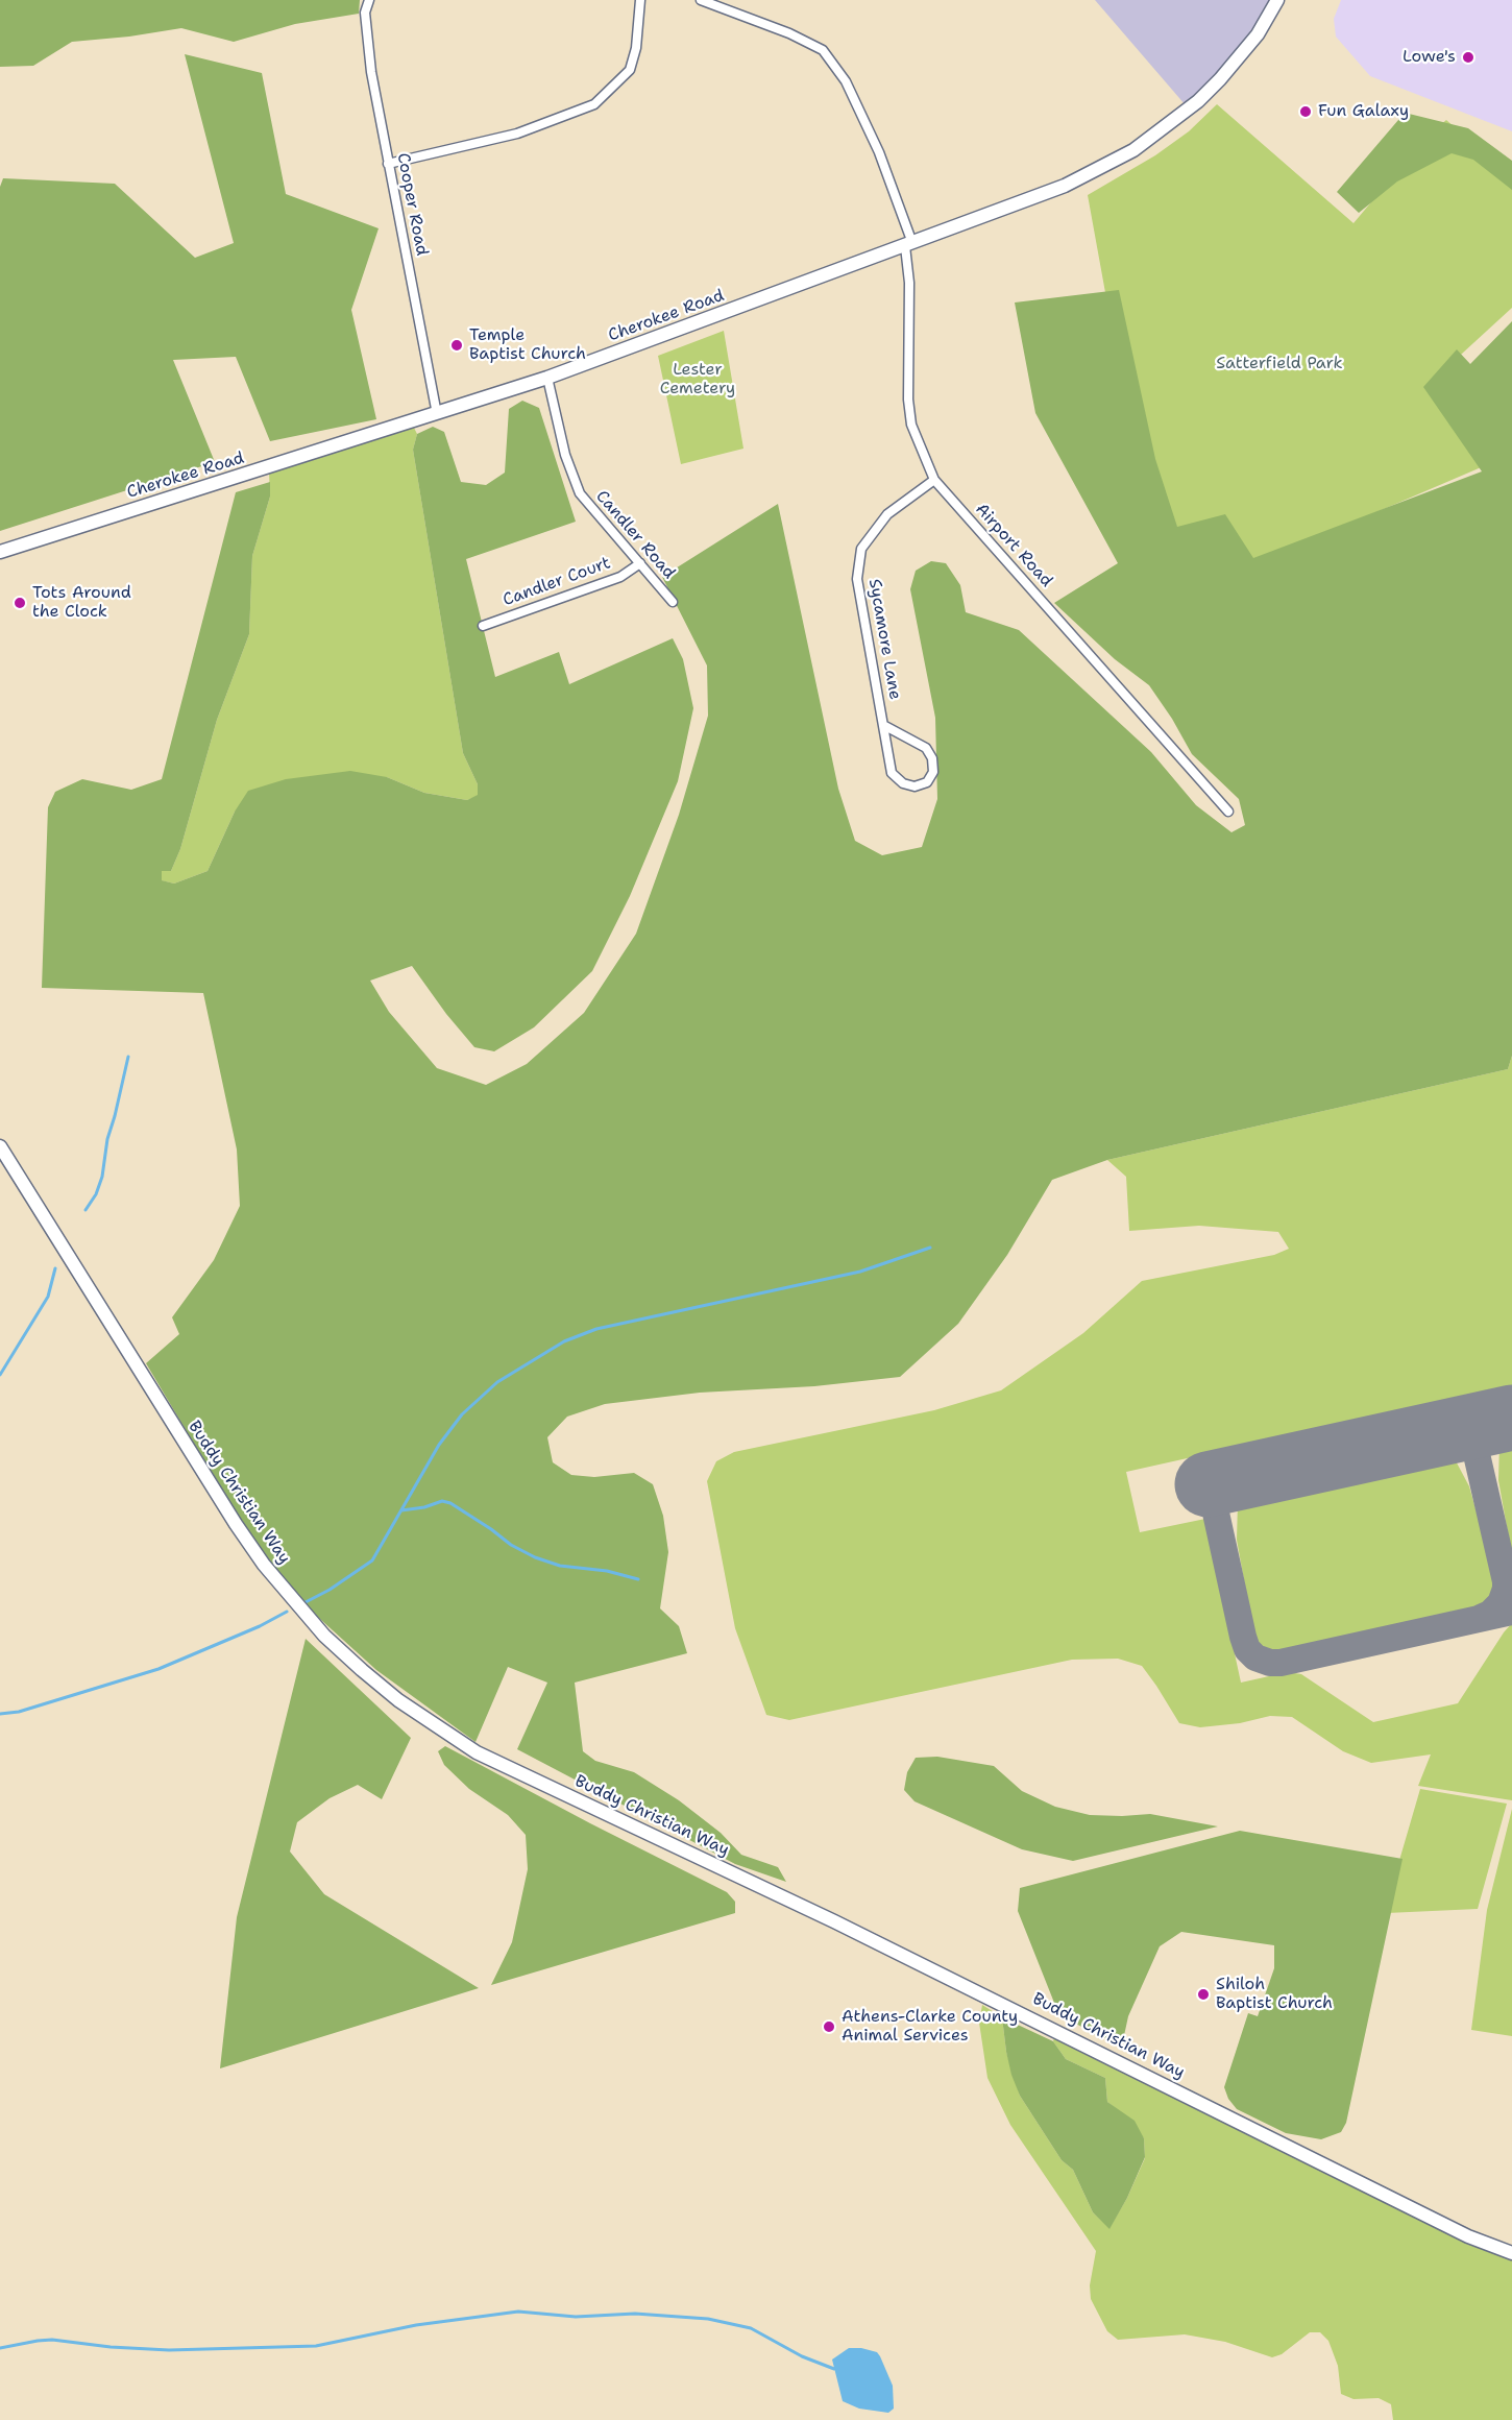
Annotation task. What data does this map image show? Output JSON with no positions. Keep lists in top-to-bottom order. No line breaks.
{"streets":{"street":["Cooper Road","Cherokee Road","Candler Road","Airport Road","Candler Court","Sycamore Lane","Buddy Christian Way"]},"crossings":[["Cooper Road","Cherokee Road"],["Cherokee Road","Candler Road"],["Cherokee Road","Airport Road"],["Candler Road","Candler Court"],["Airport Road","Sycamore Lane"]],"parks":["Satterfield Park","Lester Cemetery"],"places":["Lowe's","Fun Galaxy","Temple Baptist Church","Tots Around the Clock","Shiloh Baptist Church","Athens-Clarke County Animal Services"]}
